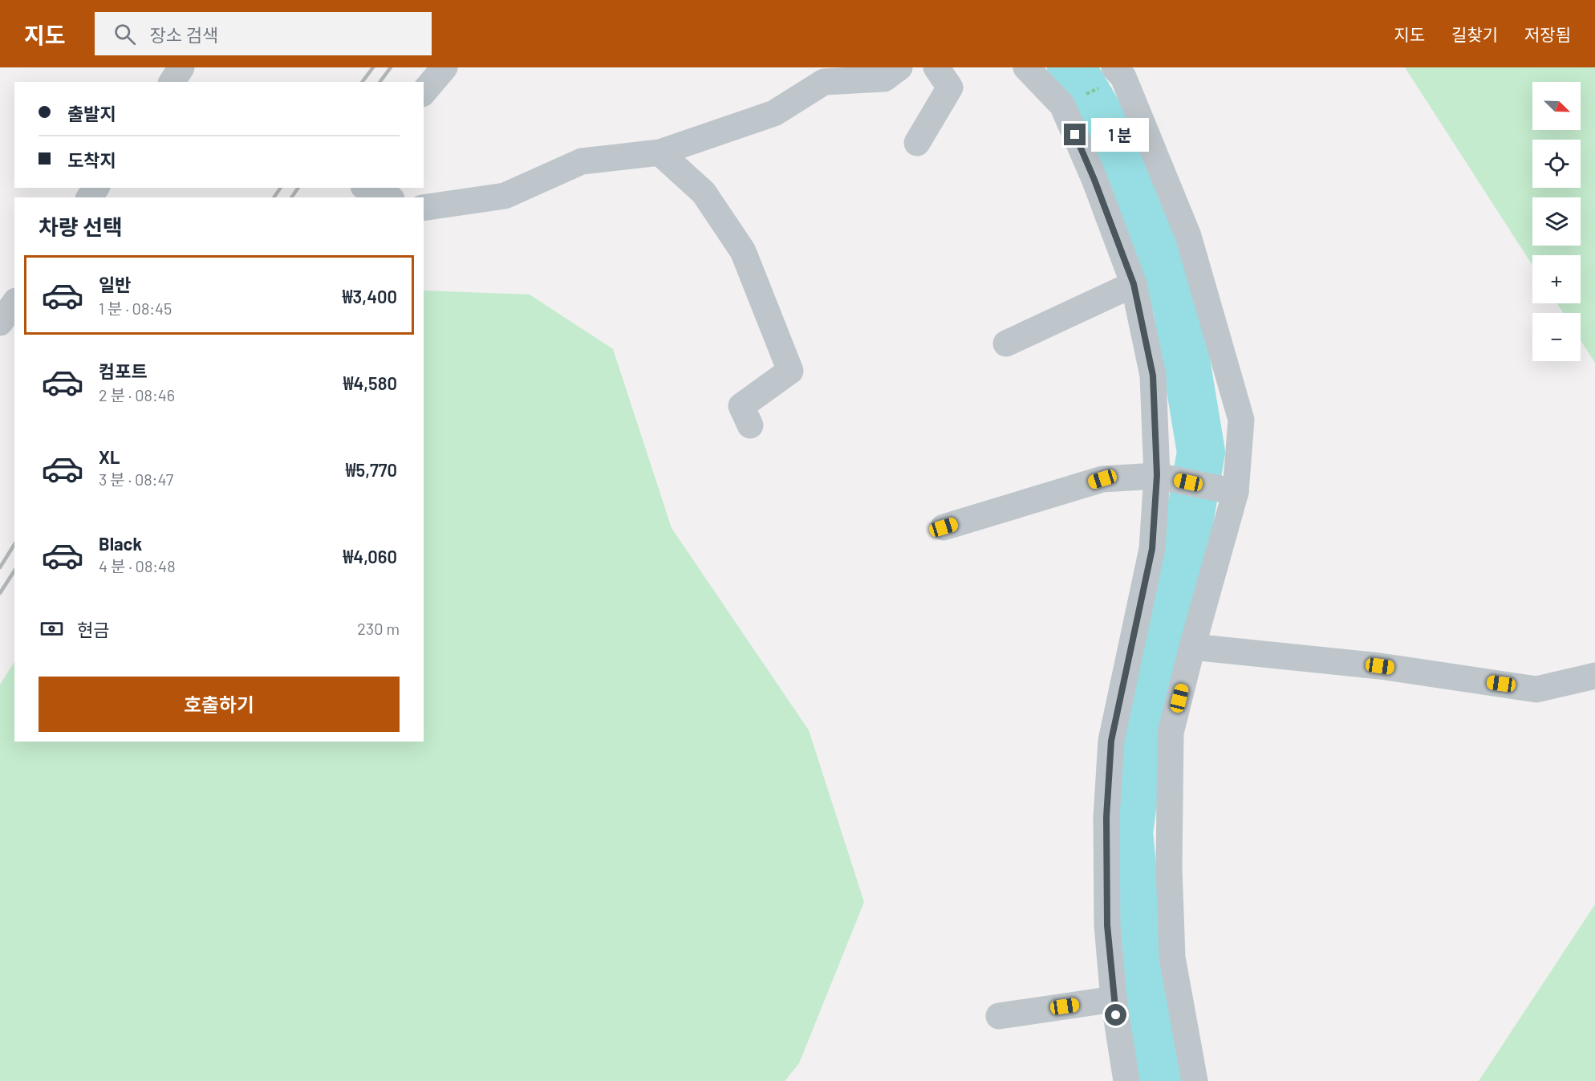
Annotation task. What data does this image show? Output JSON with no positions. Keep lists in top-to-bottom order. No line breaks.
{"north":"bottom right","page":{"header":"지도","search":"장소 검색","nav":["지도","길찾기","저장됨"],"map_buttons":["+","−"],"banner":["출발지","도착지"],"bubble":"1 분","heading":"차량 선택","list":[{"name":"일반","note":"1 분 · 08:45","value":"₩3,400"},{"name":"컴포트","note":"2 분 · 08:46","value":"₩4,580"},{"name":"XL","note":"3 분 · 08:47","value":"₩5,770"},{"name":"Black","note":"4 분 · 08:48","value":"₩4,060"}],"pay":["현금","230 m"],"buttons":"호출하기"}}
